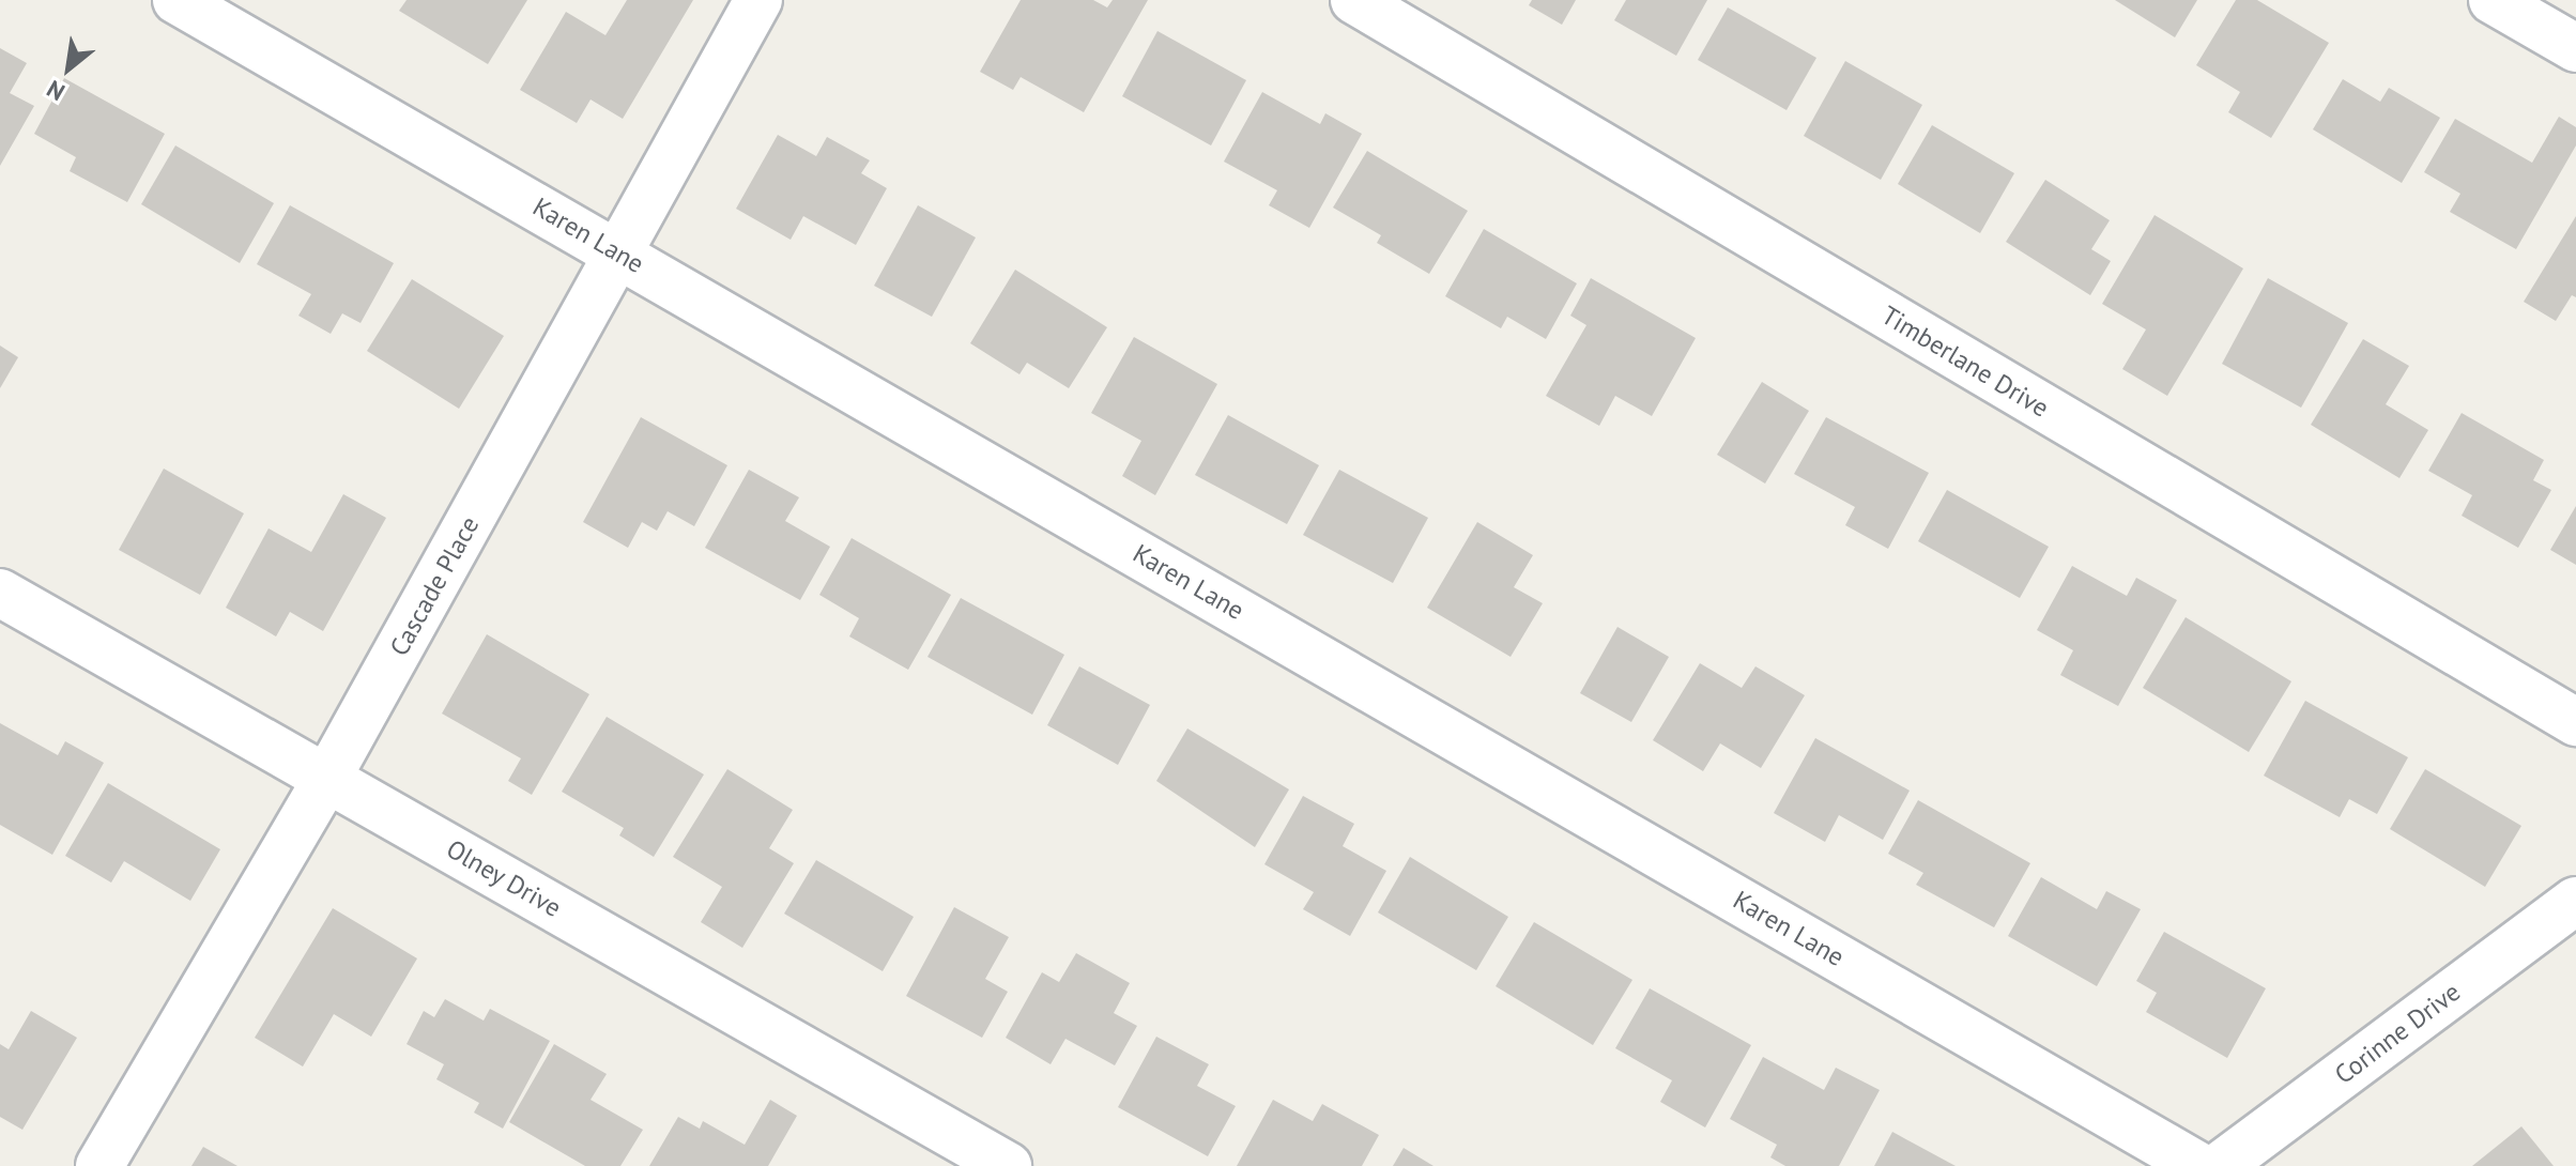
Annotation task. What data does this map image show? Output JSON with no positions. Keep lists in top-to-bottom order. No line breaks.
{"streets":{"street":["Karen Lane","Timberlane Drive","Cascade Place","Olney Drive","Corinne Drive"]},"crossings":[["Karen Lane","Cascade Place"],["Cascade Place","Olney Drive"]],"north":"bottom left"}
